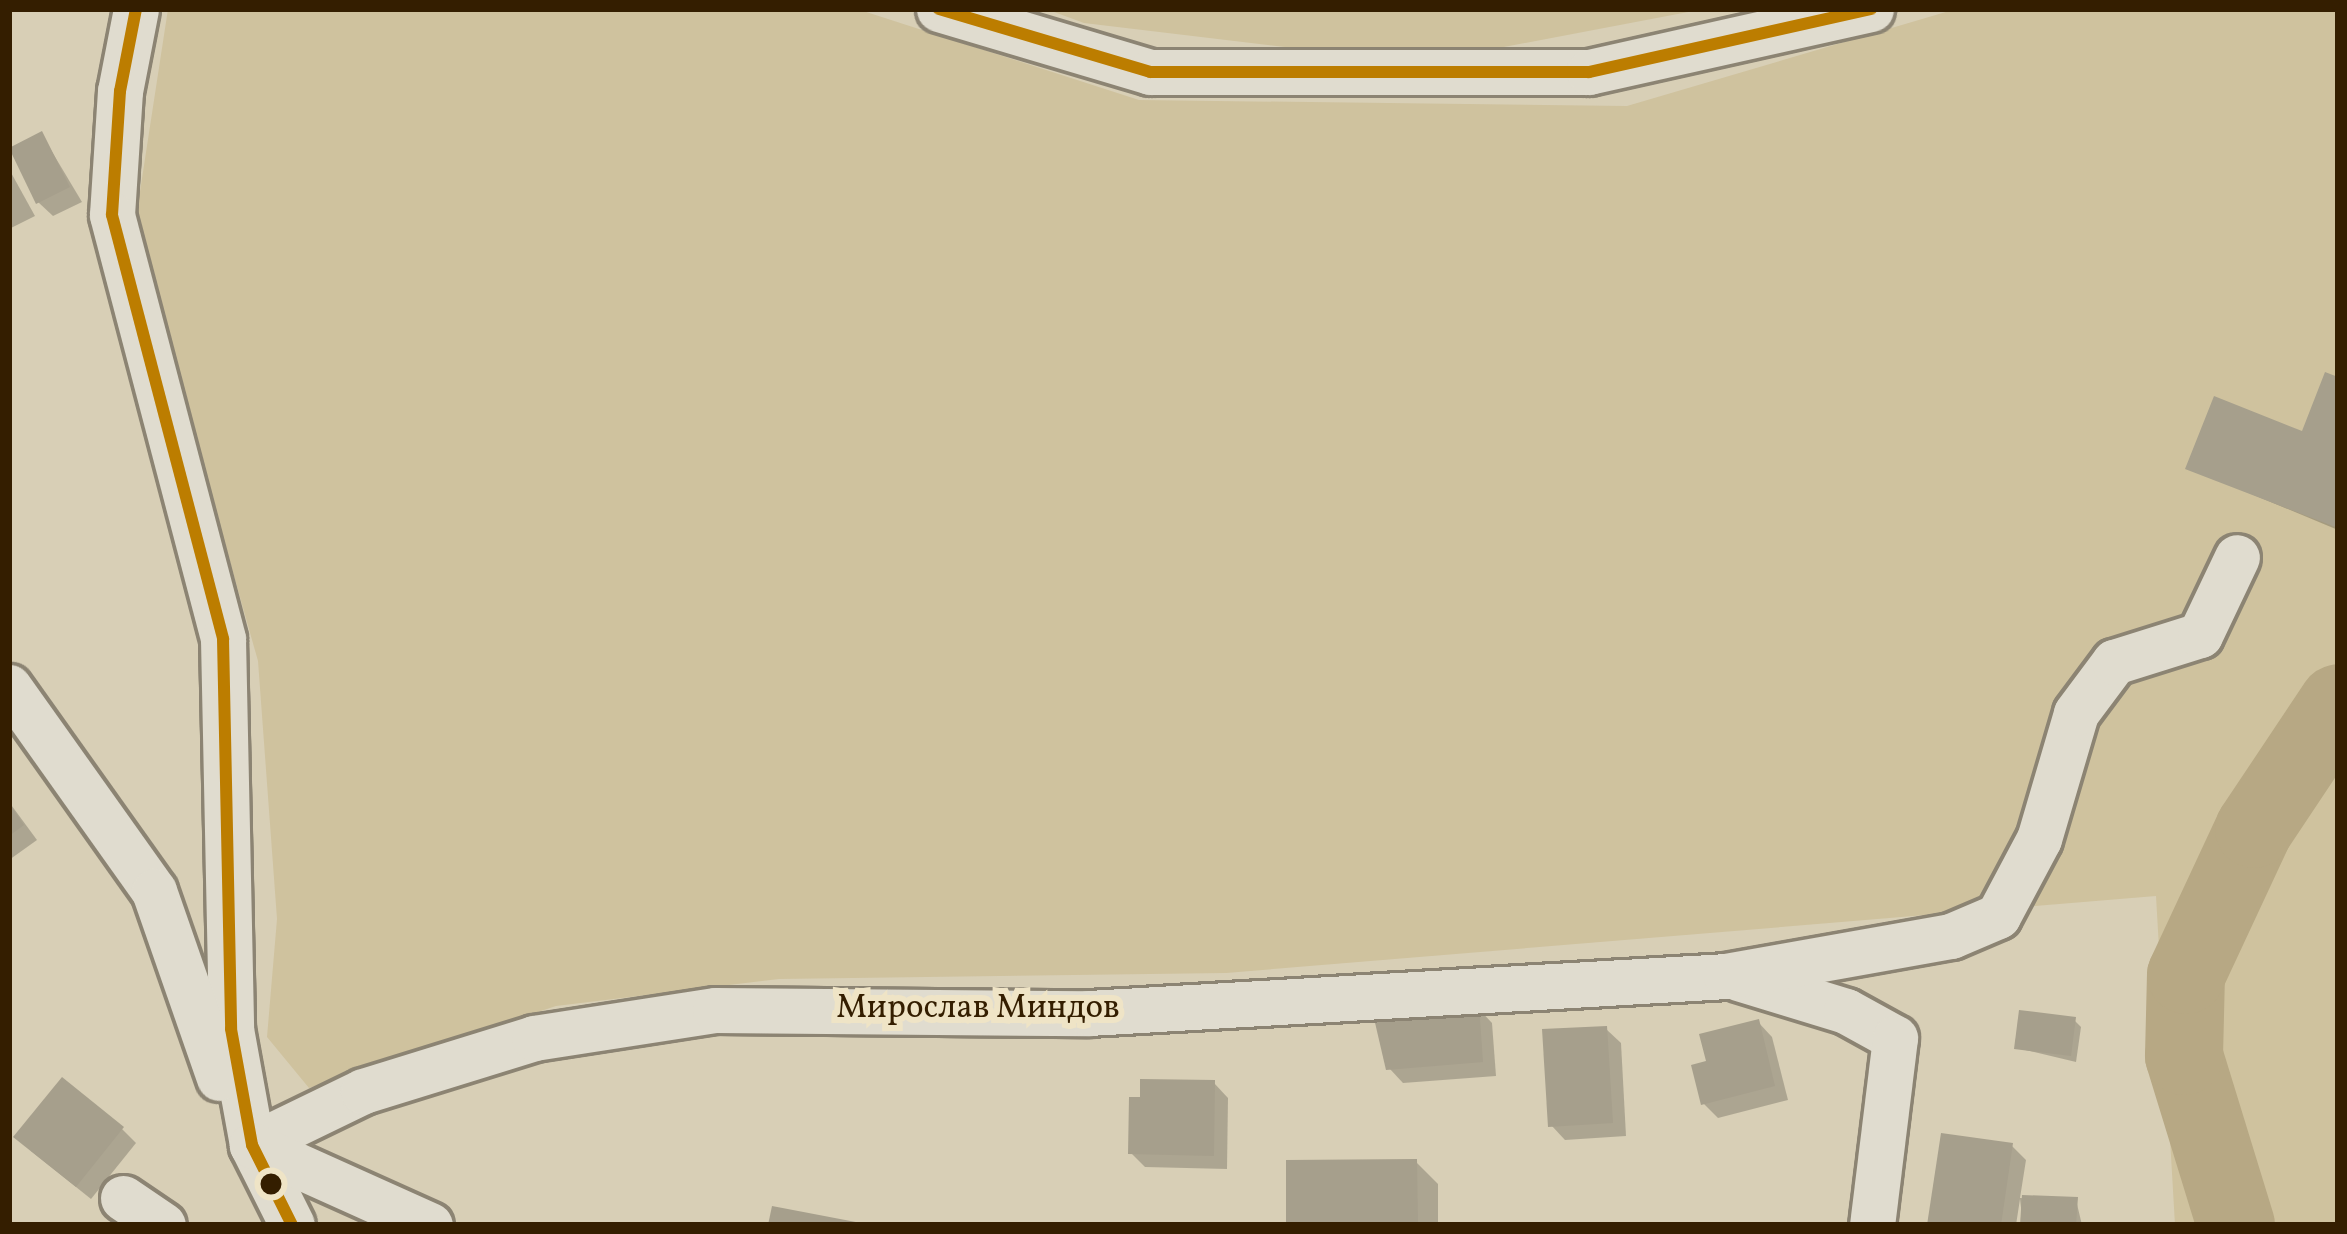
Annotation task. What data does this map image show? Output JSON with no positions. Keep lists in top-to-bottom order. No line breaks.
{"streets":{"street":["Мирослав Миндов"]}}
